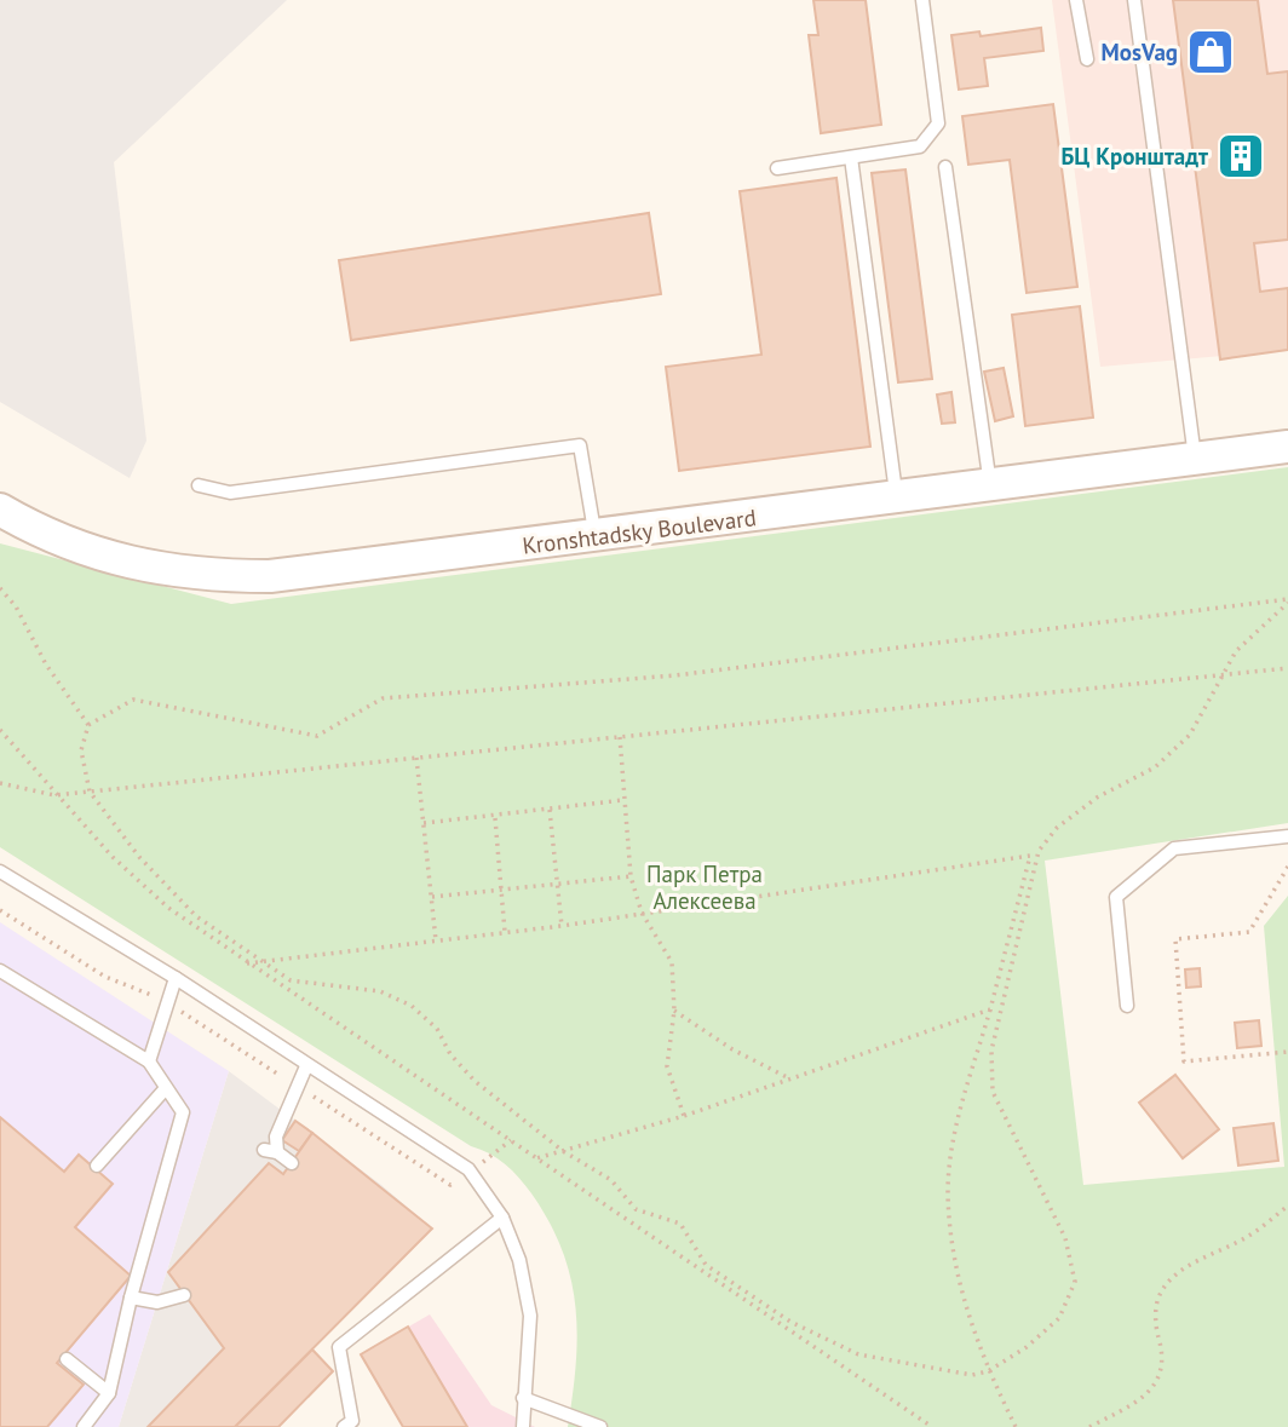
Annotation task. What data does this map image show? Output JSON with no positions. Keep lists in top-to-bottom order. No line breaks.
{"streets":{"main road":["Kronshtadsky Boulevard"]},"parks":["Парк Петра Алексеева"],"places":{"shop":["MosVag"],"building":["БЦ Кронштадт"]}}
